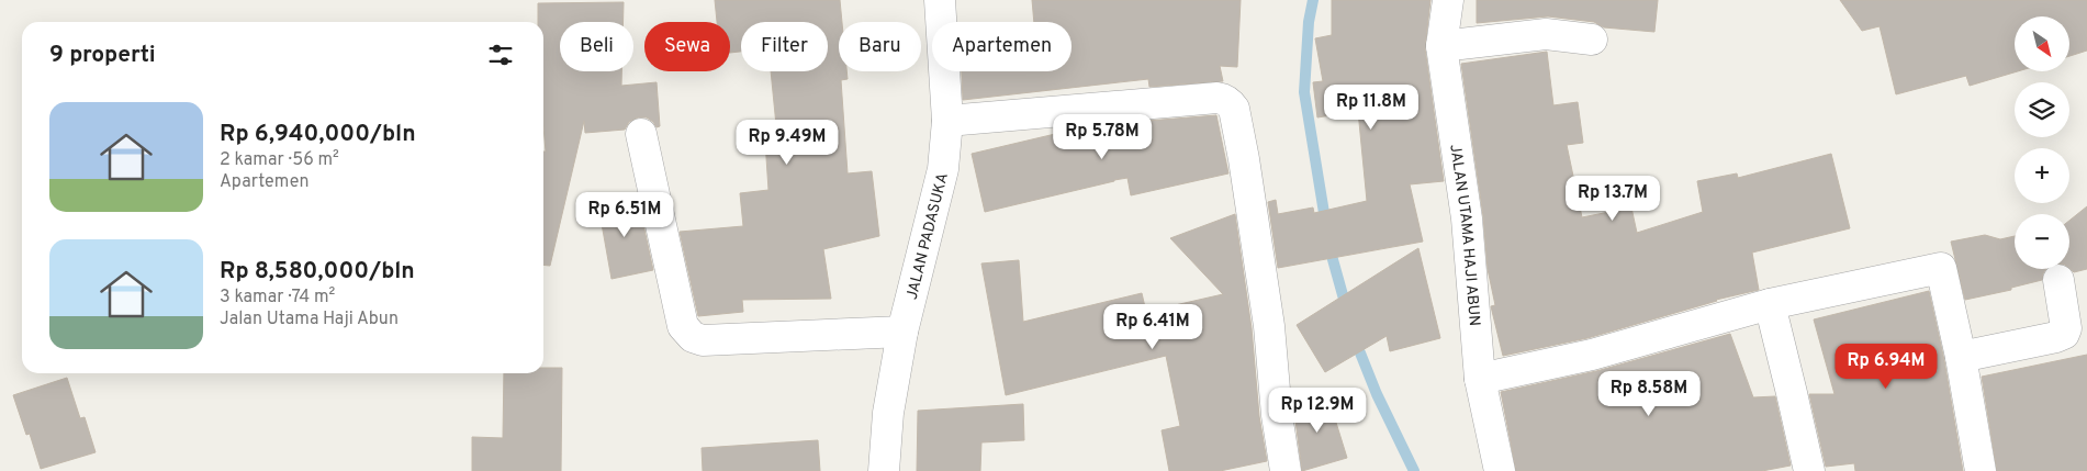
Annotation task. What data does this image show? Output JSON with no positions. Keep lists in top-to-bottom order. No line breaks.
{"streets":{"street":["JALAN PADASUKA","JALAN UTAMA HAJI ABUN"]},"north":"bottom right","page":{"map_buttons":["+","−"],"chip":["Beli","Sewa","Filter","Baru","Apartemen"],"heading":"9 properti","price":["Rp 11.8M","Rp 5.78M","Rp 9.49M","Rp 13.7M","Rp 6.51M","Rp 6.41M","Rp 6.94M","Rp 8.58M","Rp 12.9M"],"list":[{"name":"Rp 6,940,000/bln","note":"2 kamar · 56 m² · Apartemen"},{"name":"Rp 8,580,000/bln","note":"3 kamar · 74 m² · Jalan Utama Haji Abun"}]}}
